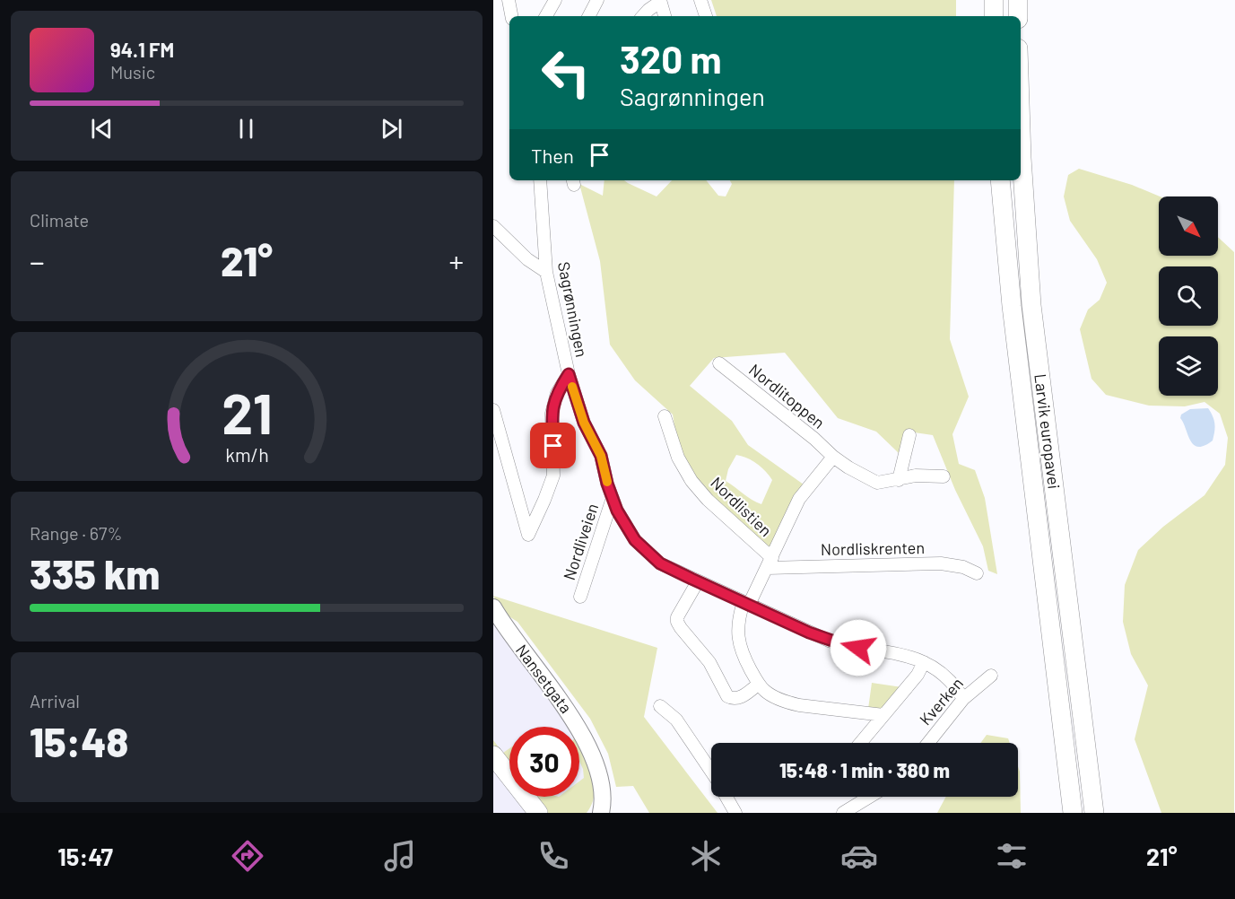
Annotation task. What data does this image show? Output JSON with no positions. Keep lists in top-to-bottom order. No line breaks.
{"streets":{"highway":["Larvik europavei"],"main road":["Nansetgata"],"street":["Sagrønningen","Nordlitoppen","Nordlistien","Nordliveien","Nordliskrenten","Kverken"]},"crossings":[["Sagrønningen","Nordliveien"],["Nordlistien","Nordliskrenten"],["Nordliveien","Kverken"]],"north":"bottom right","page":{"turn":["320 m","Sagrønningen"],"song":["94.1 FM","Music"],"then":"Then","tile":["Climate",["Range · 67%","335 km"],["Arrival","15:48"]],"heat":["−","21°","+"],"limit":"30","trip":"15:48 · 1 min · 380 m","tabs":["15:47","21°"],"gauge":["21","km/h"]}}
